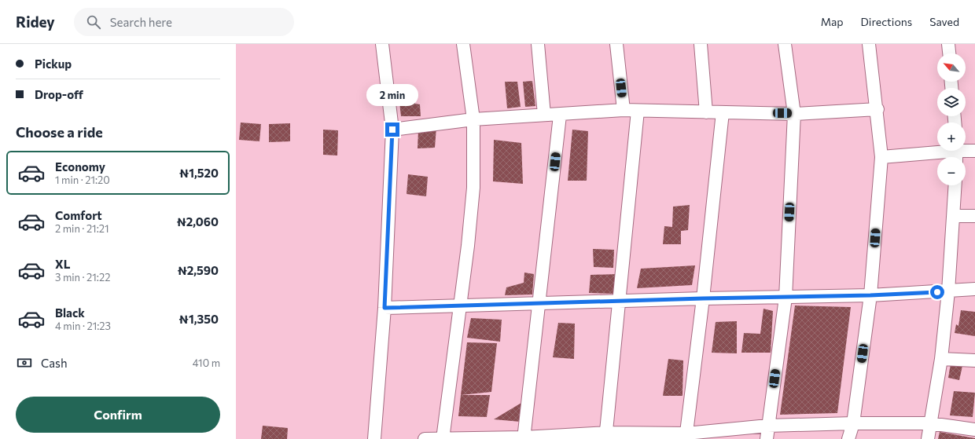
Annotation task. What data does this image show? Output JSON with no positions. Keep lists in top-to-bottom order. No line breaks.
{"north":"top left","page":{"header":"Ridey","search":"Search here","nav":["Map","Directions","Saved"],"banner":["Pickup","Drop-off"],"map_buttons":["+","−"],"bubble":"2 min","heading":"Choose a ride","list":[{"name":"Economy","note":"1 min · 21:20","value":"₦1,520"},{"name":"Comfort","note":"2 min · 21:21","value":"₦2,060"},{"name":"XL","note":"3 min · 21:22","value":"₦2,590"},{"name":"Black","note":"4 min · 21:23","value":"₦1,350"}],"pay":["Cash","410 m"],"buttons":"Confirm"}}
